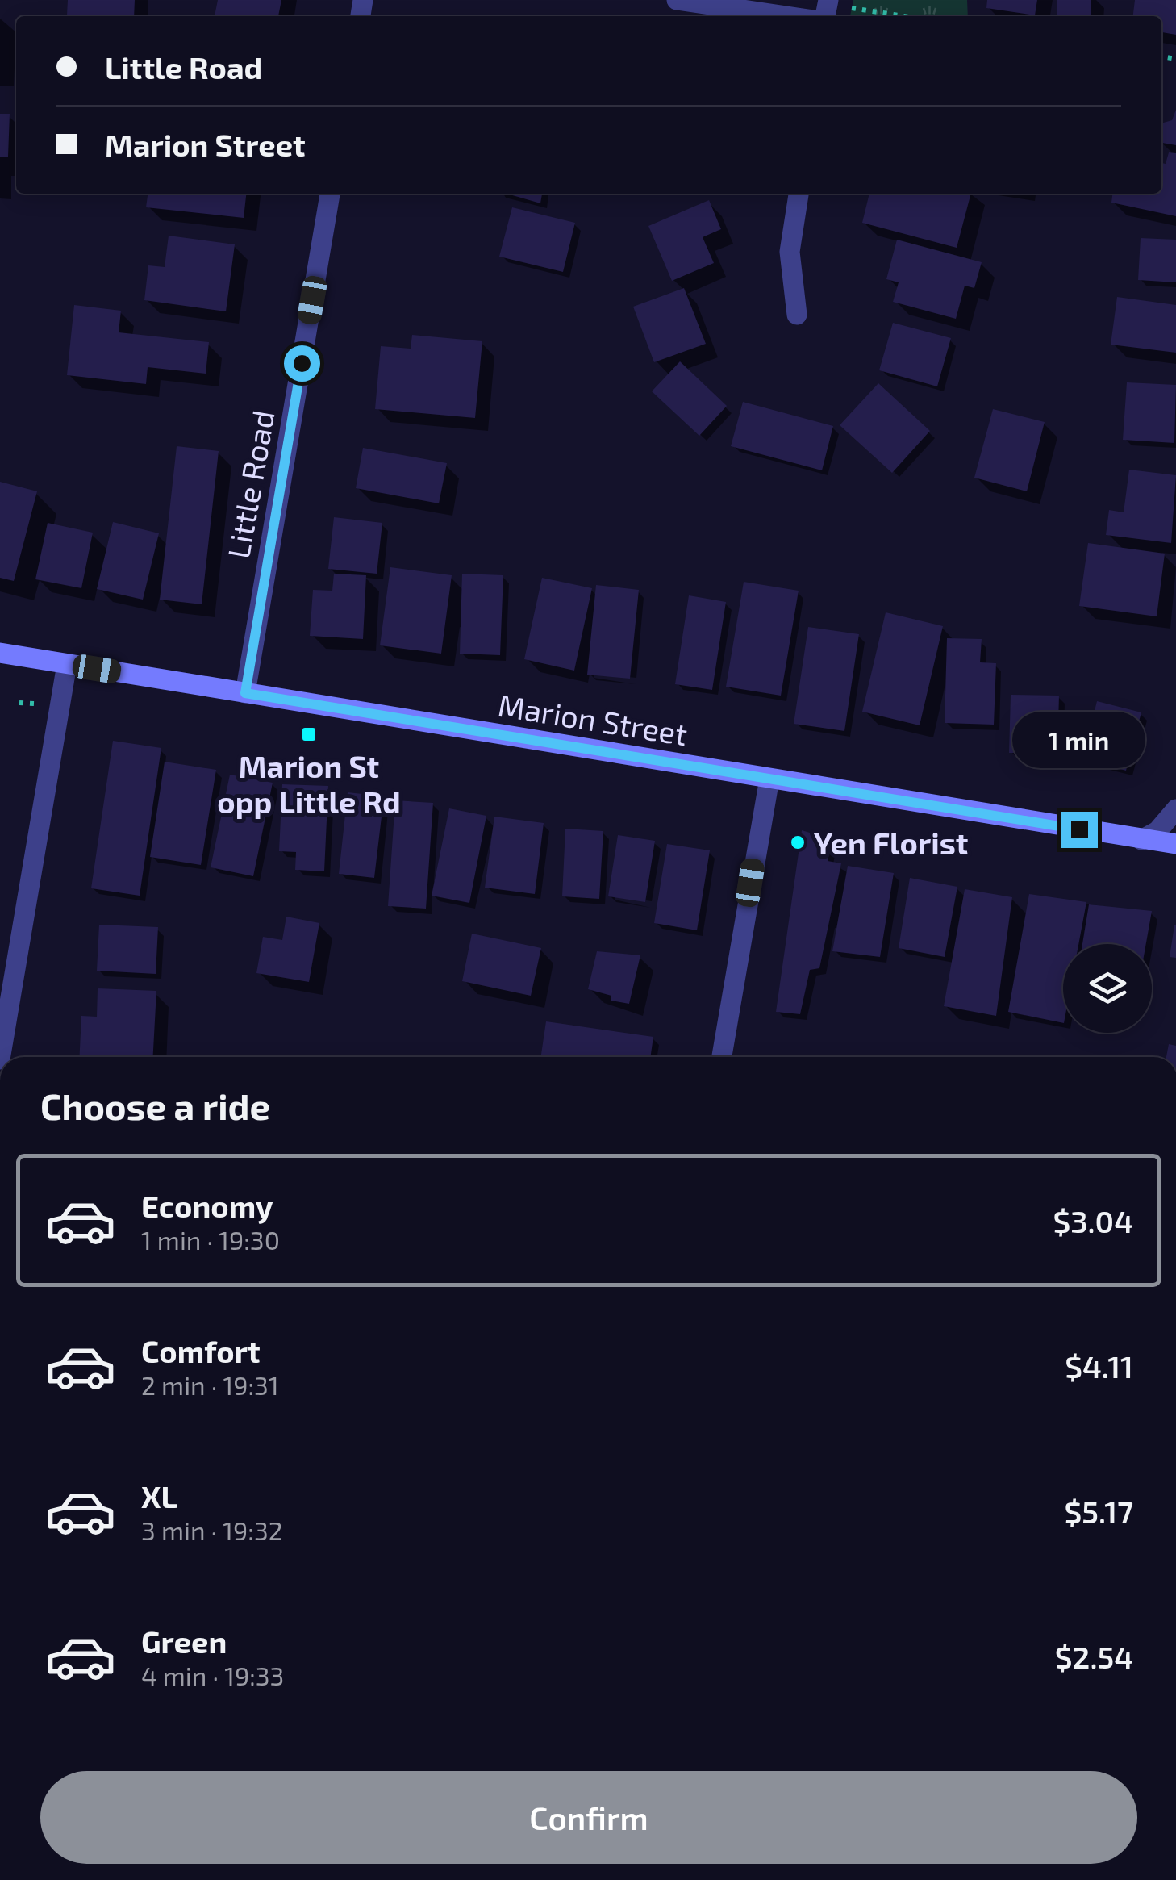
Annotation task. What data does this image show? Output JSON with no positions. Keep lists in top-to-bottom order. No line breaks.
{"streets":{"main road":["Marion Street"],"street":["Little Road"]},"crossings":[["Little Road","Marion Street"]],"places":{"transit":["Marion St opp Little Rd"],"other":["Yen Florist"]},"page":{"banner":["Little Road","Marion Street"],"bubble":"1 min","heading":"Choose a ride","list":[{"name":"Economy","note":"1 min · 19:30","value":"$3.04"},{"name":"Comfort","note":"2 min · 19:31","value":"$4.11"},{"name":"XL","note":"3 min · 19:32","value":"$5.17"},{"name":"Green","note":"4 min · 19:33","value":"$2.54"}],"buttons":"Confirm"}}
